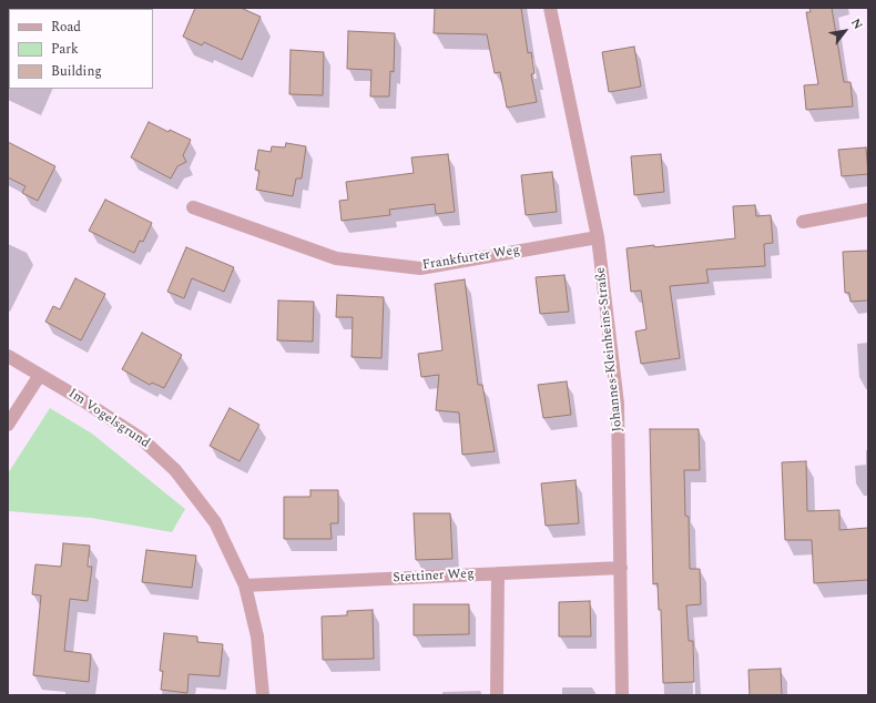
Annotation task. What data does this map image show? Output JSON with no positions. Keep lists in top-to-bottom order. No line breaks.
{"streets":{"street":["Frankfurter Weg","Johannes-Kleinheins-Straße","Im Vogelsgrund","Stettiner Weg"]},"crossings":[["Frankfurter Weg","Johannes-Kleinheins-Straße"],["Johannes-Kleinheins-Straße","Stettiner Weg"],["Im Vogelsgrund","Stettiner Weg"]],"legend":["Road","Park","Building"],"north":"top right"}
